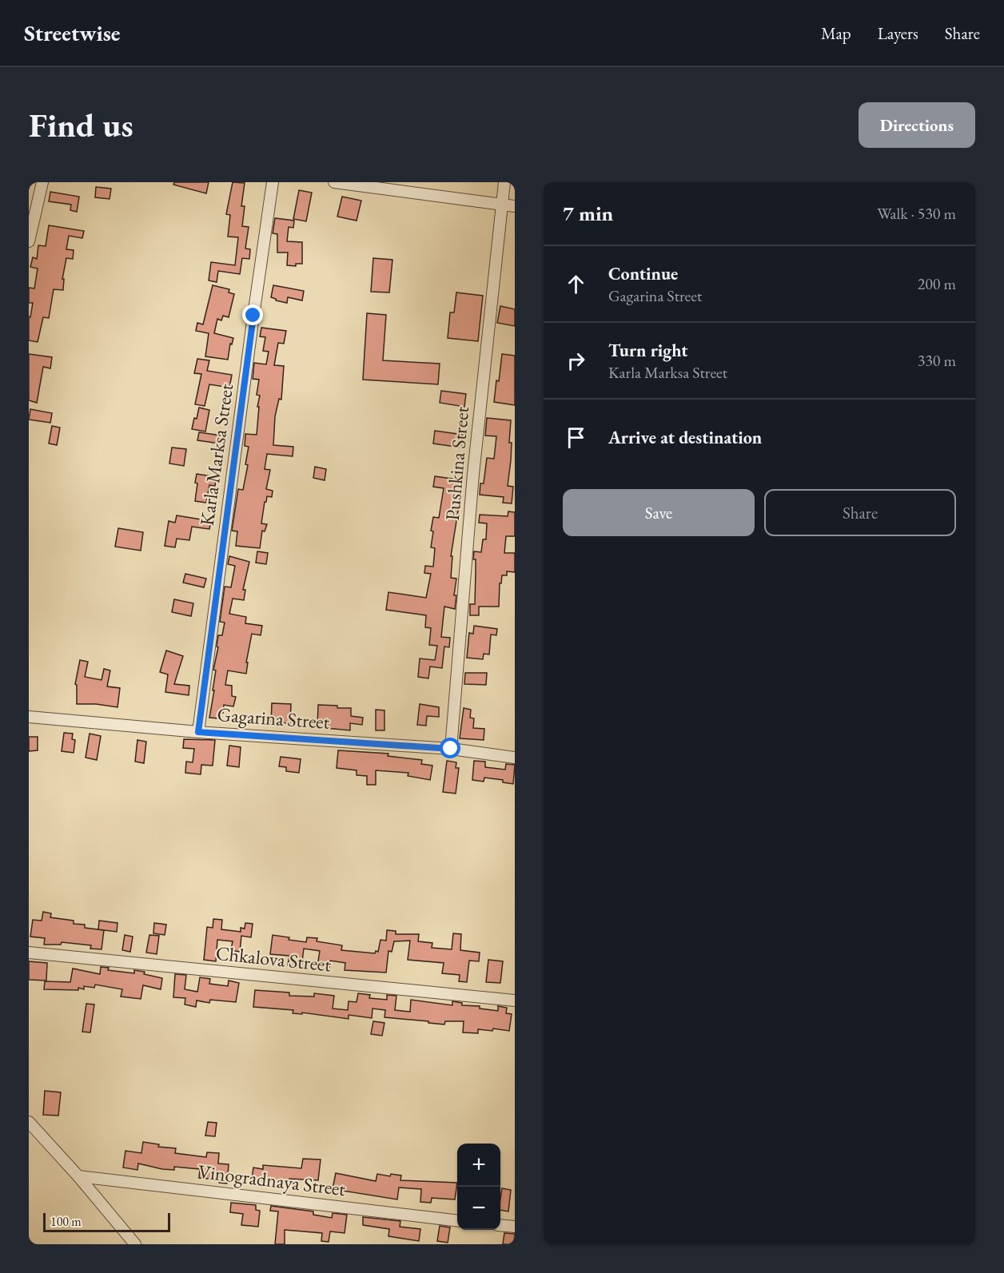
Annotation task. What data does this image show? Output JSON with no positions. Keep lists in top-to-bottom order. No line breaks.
{"streets":{"street":["Karla Marksa Street","Pushkina Street","Gagarina Street","Chkalova Street","Vinogradnaya Street"]},"crossings":[["Karla Marksa Street","Gagarina Street"],["Pushkina Street","Gagarina Street"]],"scale_bar":"100 m","page":{"header":"Streetwise","nav":["Map","Layers","Share"],"buttons":["Directions",["Save","Share"]],"title":"Find us","heading":["7 min","Walk · 530 m"],"list":[["Continue","Gagarina Street","200 m"],["Turn right","Karla Marksa Street","330 m"],"Arrive at destination"],"map_buttons":["+","−"],"scale":"100 m"}}
